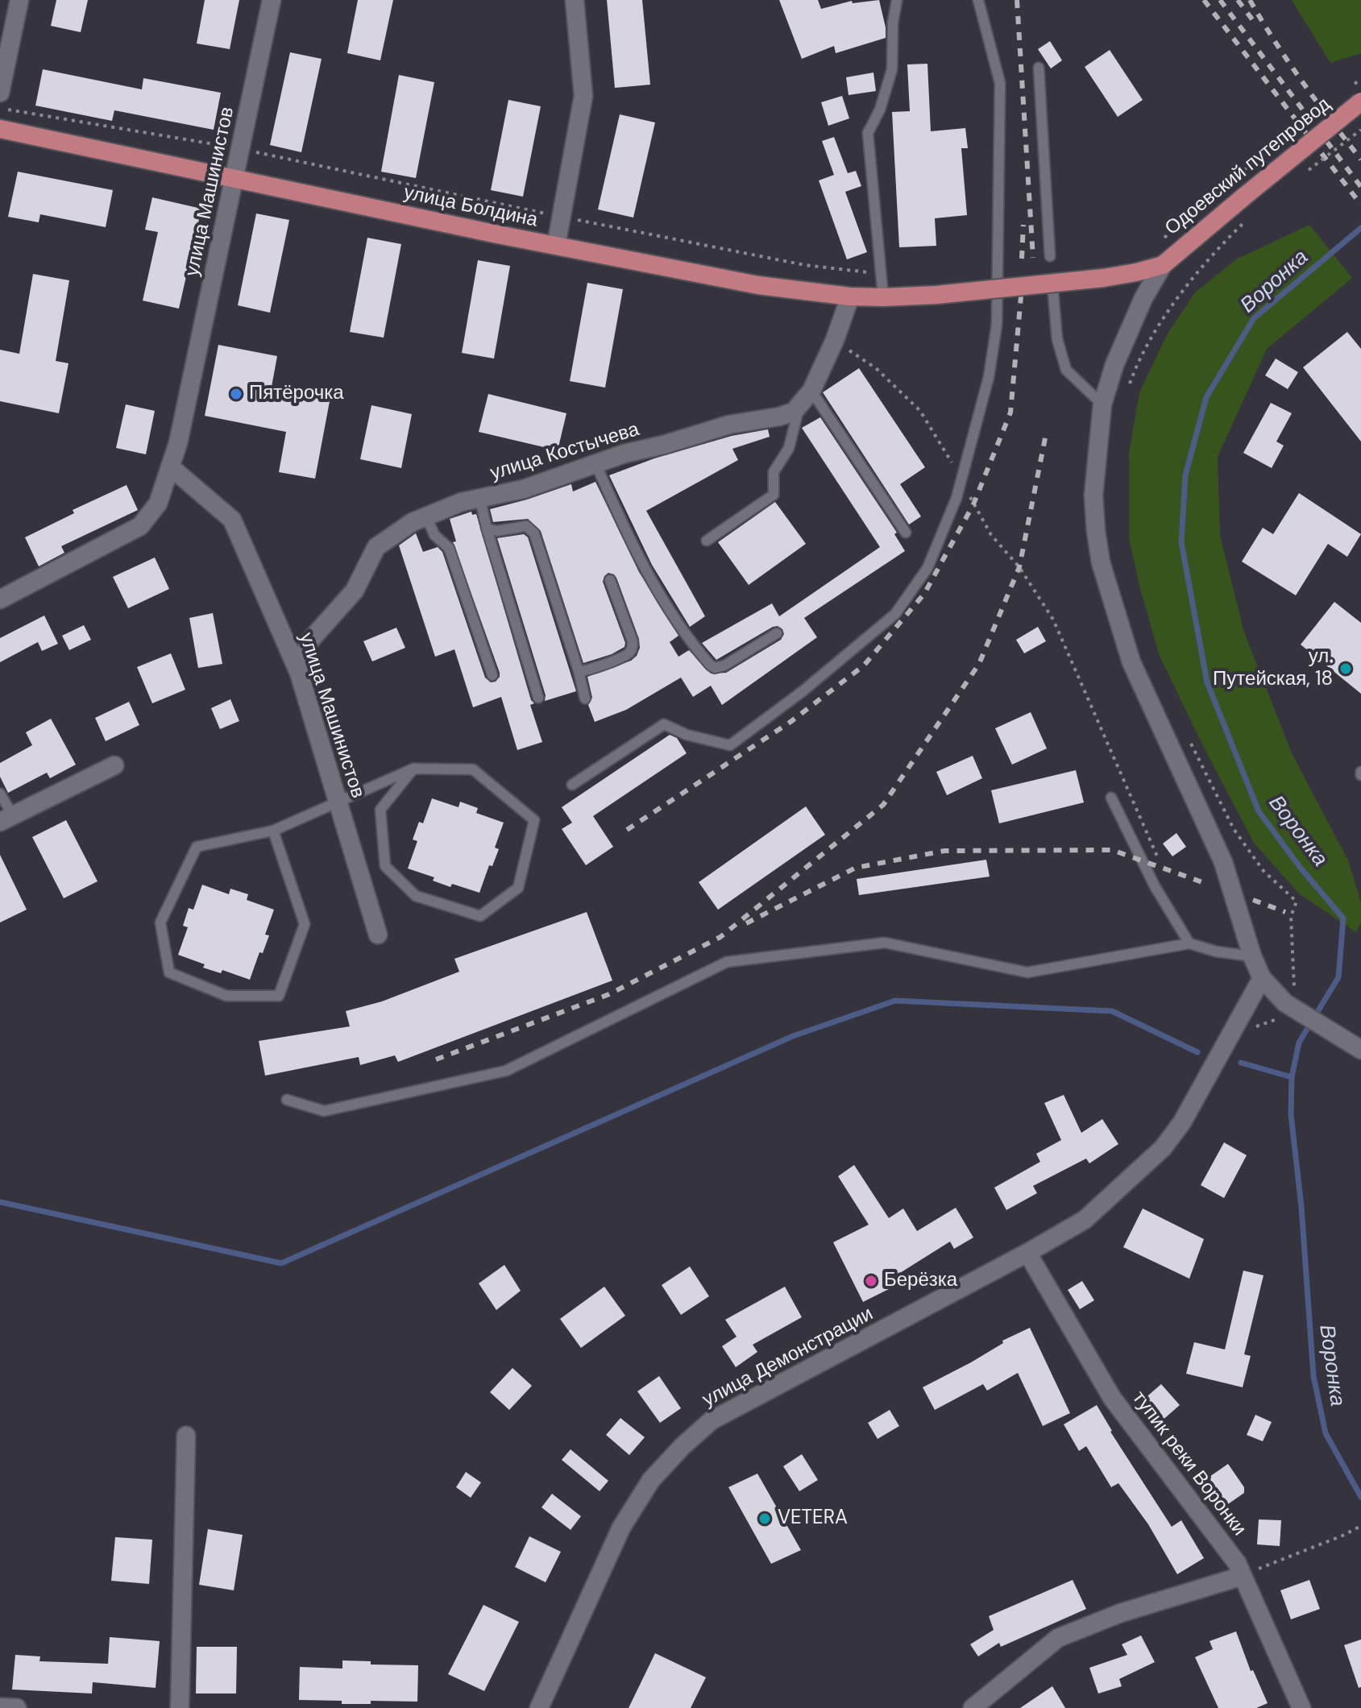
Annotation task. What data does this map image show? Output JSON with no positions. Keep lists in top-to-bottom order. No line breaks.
{"streets":{"main road":["Одоевский путепровод","улица Болдина"],"street":["улица Машинистов","улица Костычева","улица Демонстрации","тупик реки Воронки"]},"crossings":[["Одоевский путепровод","улица Болдина"],["улица Машинистов","улица Болдина"],["улица Машинистов","улица Костычева"],["улица Демонстрации","тупик реки Воронки"]],"water":["Воронка"],"places":["Пятёрочка","ул. Путейская, 18","Берёзка","VETERA"]}
